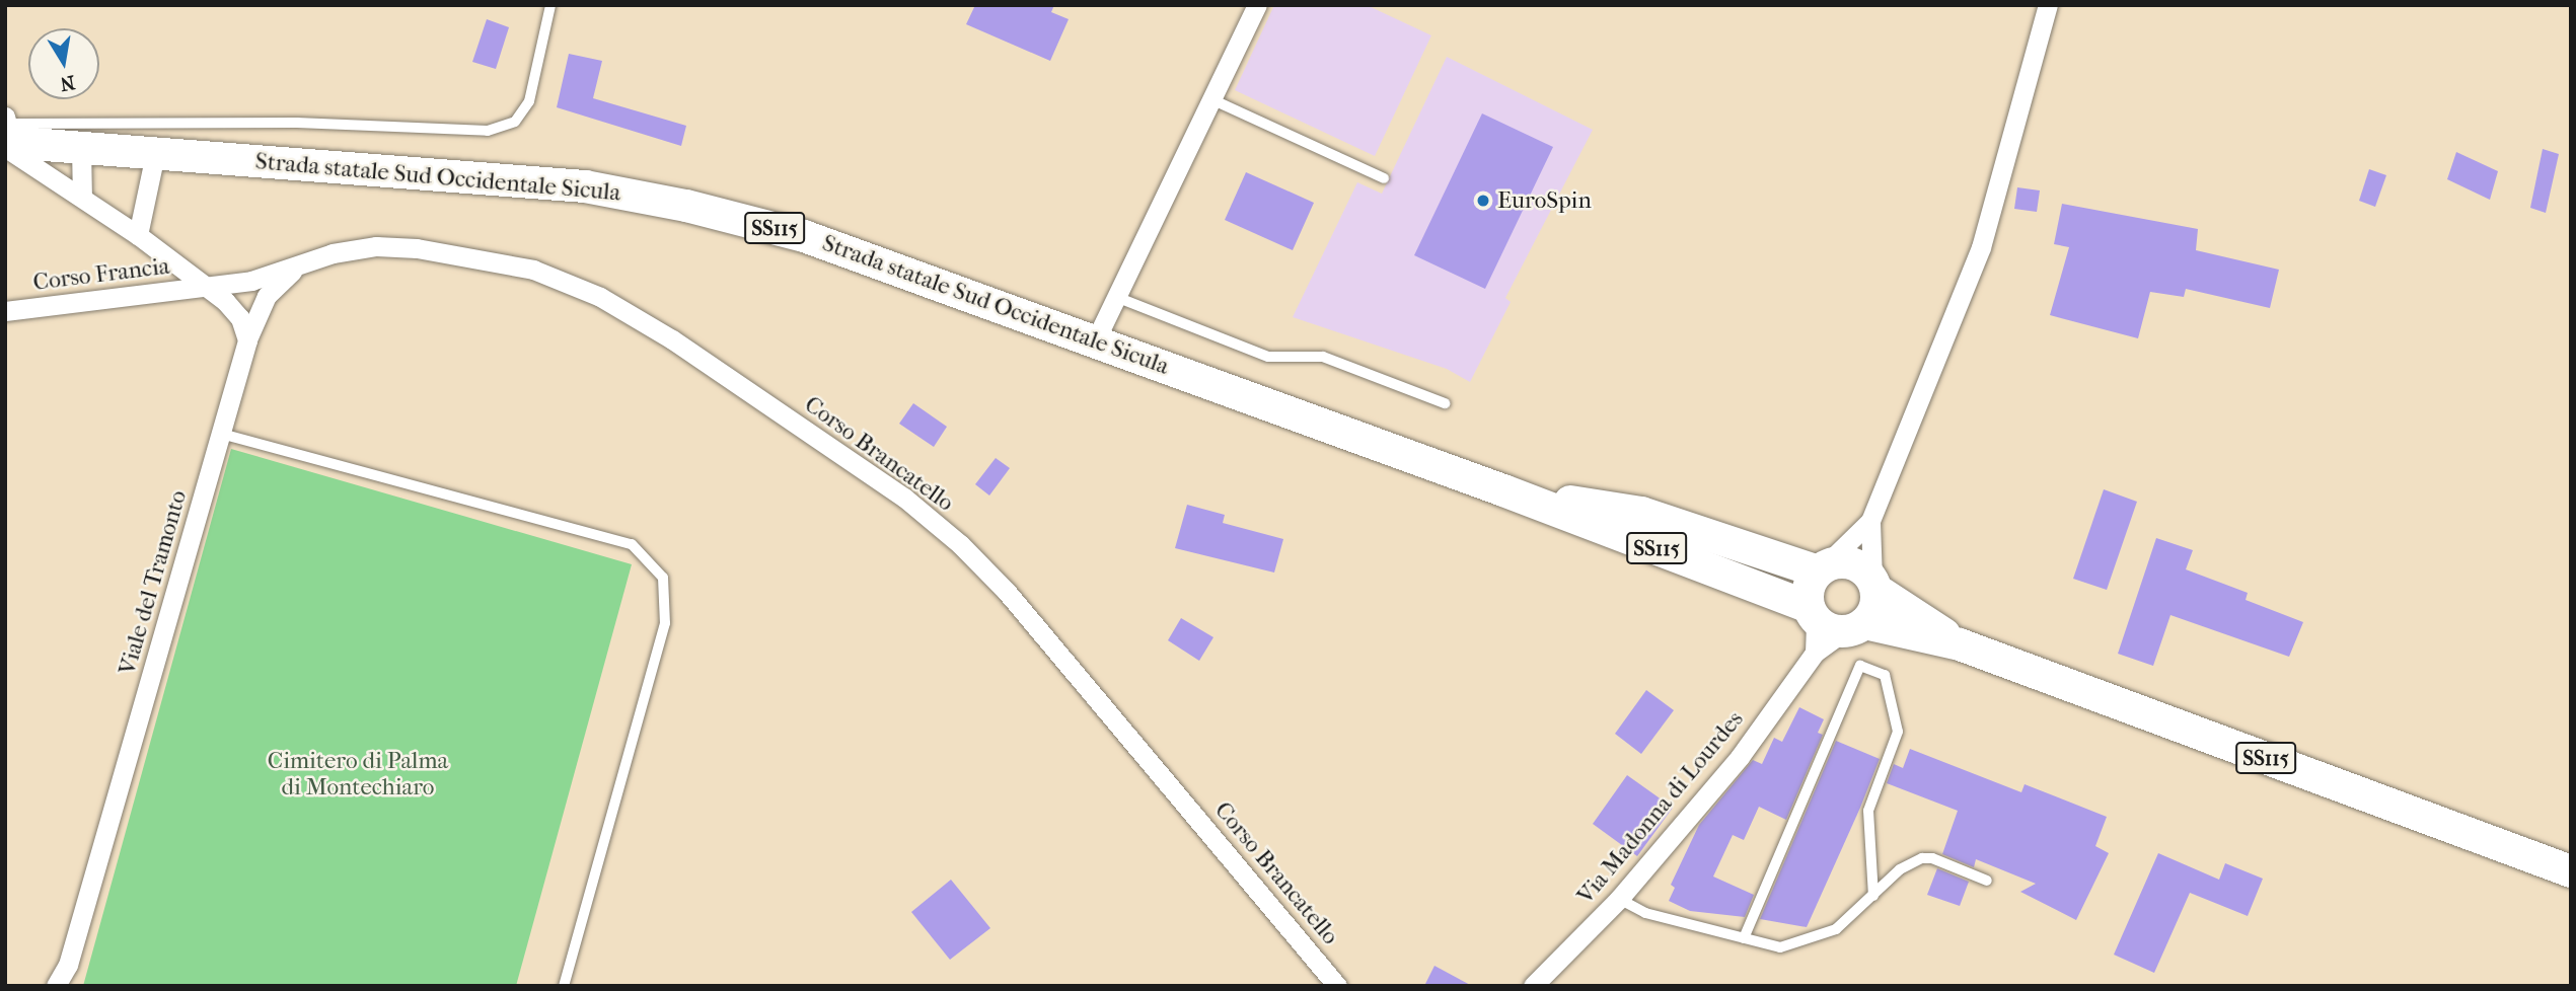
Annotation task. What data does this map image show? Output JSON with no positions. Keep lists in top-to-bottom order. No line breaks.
{"streets":{"main road":["Strada statale Sud Occidentale Sicula","SS115"],"street":["Corso Francia","Corso Brancatello","Viale del Tramonto","Via Madonna di Lourdes"]},"crossings":[["Strada statale Sud Occidentale Sicula","Via Madonna di Lourdes"],["Corso Francia","Corso Brancatello"],["Corso Francia","Viale del Tramonto"],["Corso Brancatello","Viale del Tramonto"]],"parks":["Cimitero di Palma di Montechiaro"],"places":["EuroSpin"],"north":"bottom"}
